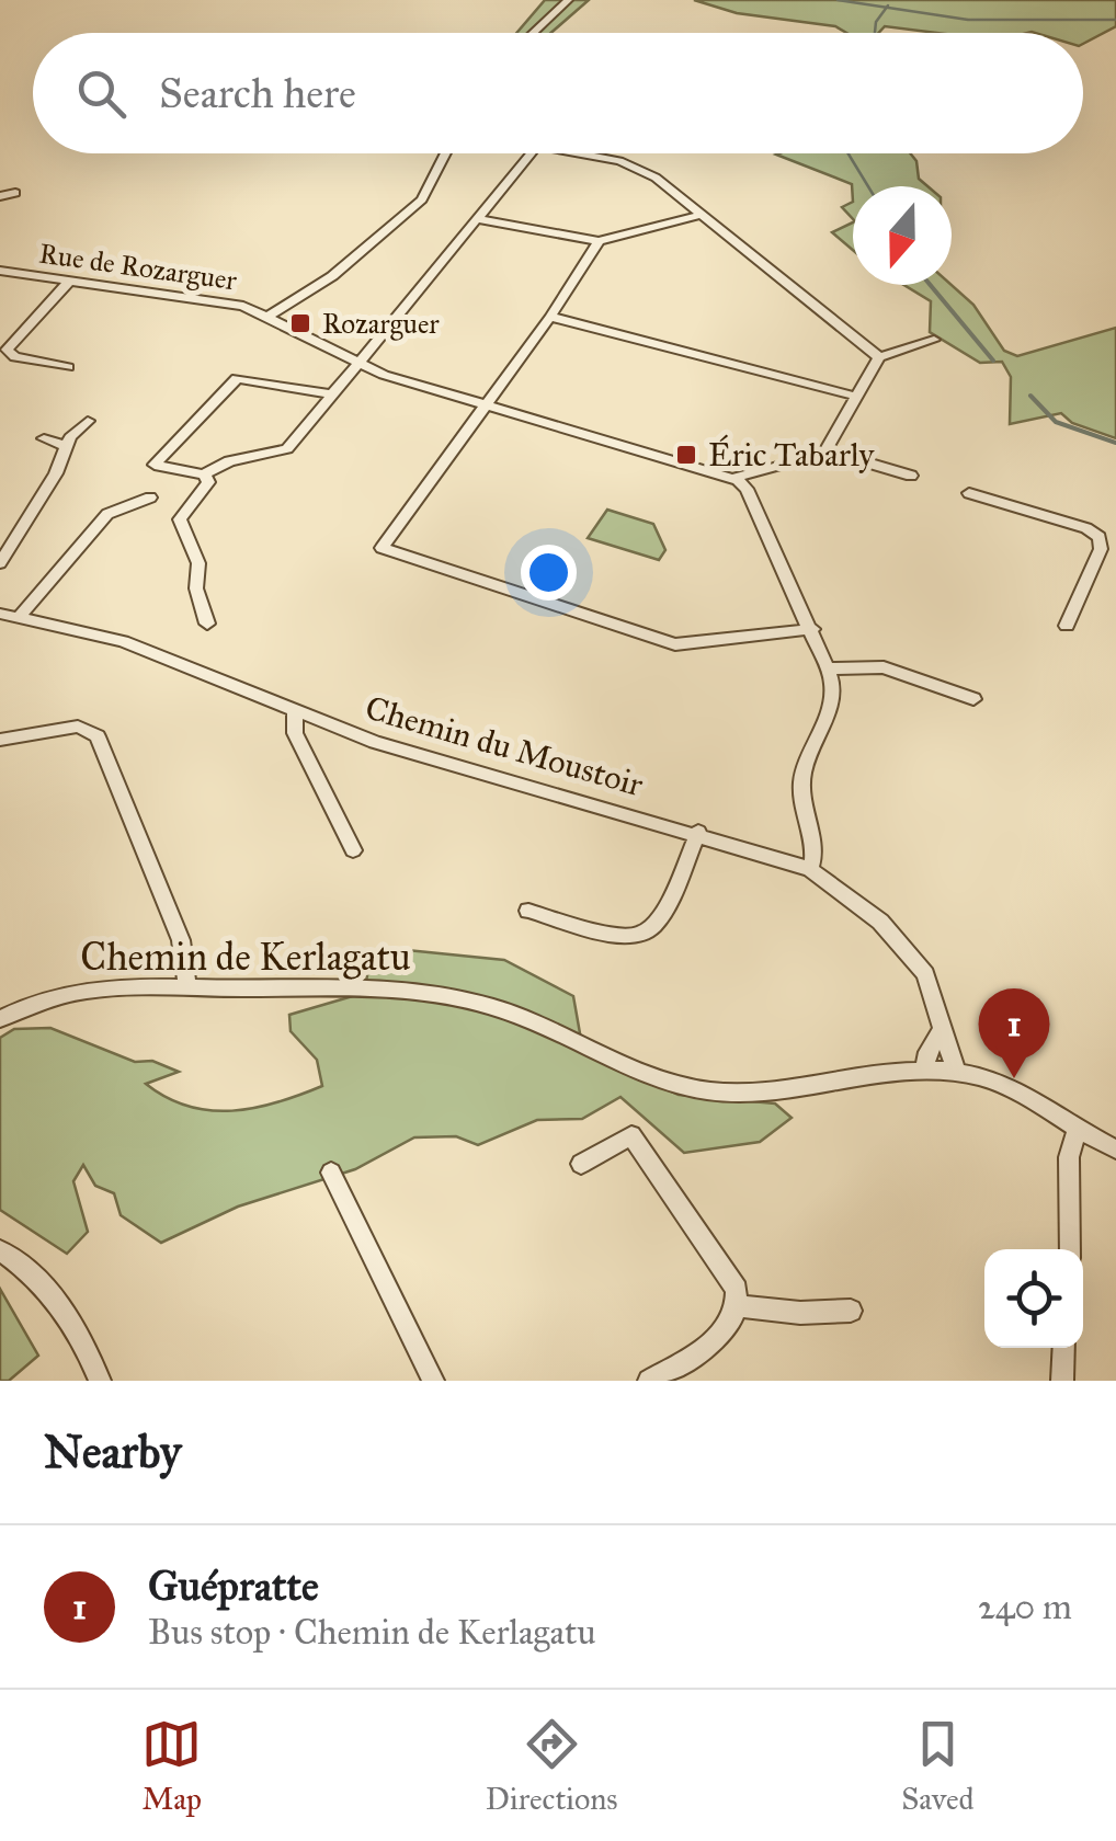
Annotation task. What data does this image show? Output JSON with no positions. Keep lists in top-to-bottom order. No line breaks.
{"streets":{"street":["Rue de Rozarguer","Chemin du Moustoir","Chemin de Kerlagatu"]},"crossings":[["Chemin du Moustoir","Chemin de Kerlagatu"]],"places":{"transit":["Rozarguer","Éric Tabarly"]},"north":"bottom","page":{"search":"Search here","pins":"1","heading":"Nearby","list":[{"mark":"1","name":"Guépratte","note":"Bus stop · Chemin de Kerlagatu","value":"240 m"}],"nav":["Map","Directions","Saved"]}}
